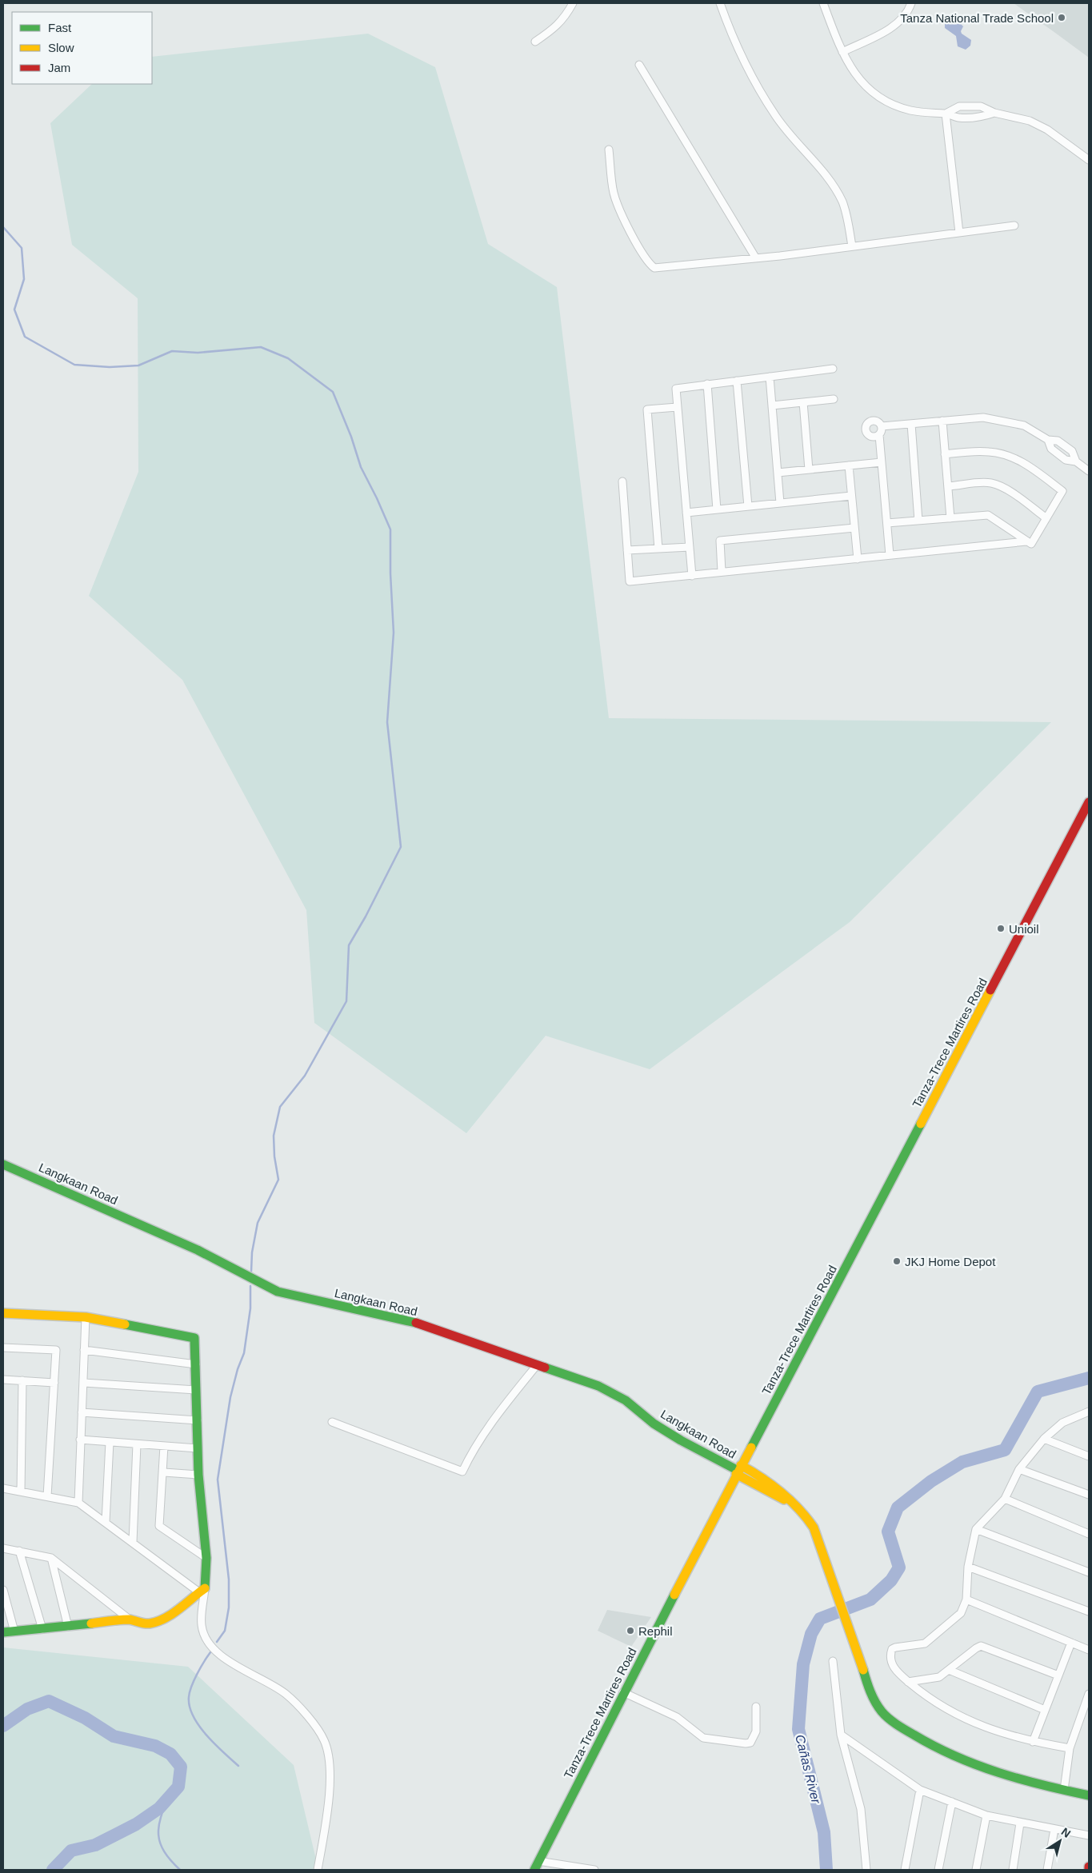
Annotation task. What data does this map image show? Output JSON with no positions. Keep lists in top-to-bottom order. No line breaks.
{"streets":{"street":["Tanza-Trece Martires Road","Langkaan Road"]},"crossings":[["Tanza-Trece Martires Road","Langkaan Road"]],"water":["Cañas River"],"places":["Tanza National Trade School","Unioil","JKJ Home Depot","Rephil"],"legend":["Fast","Slow","Jam"],"north":"top right"}
